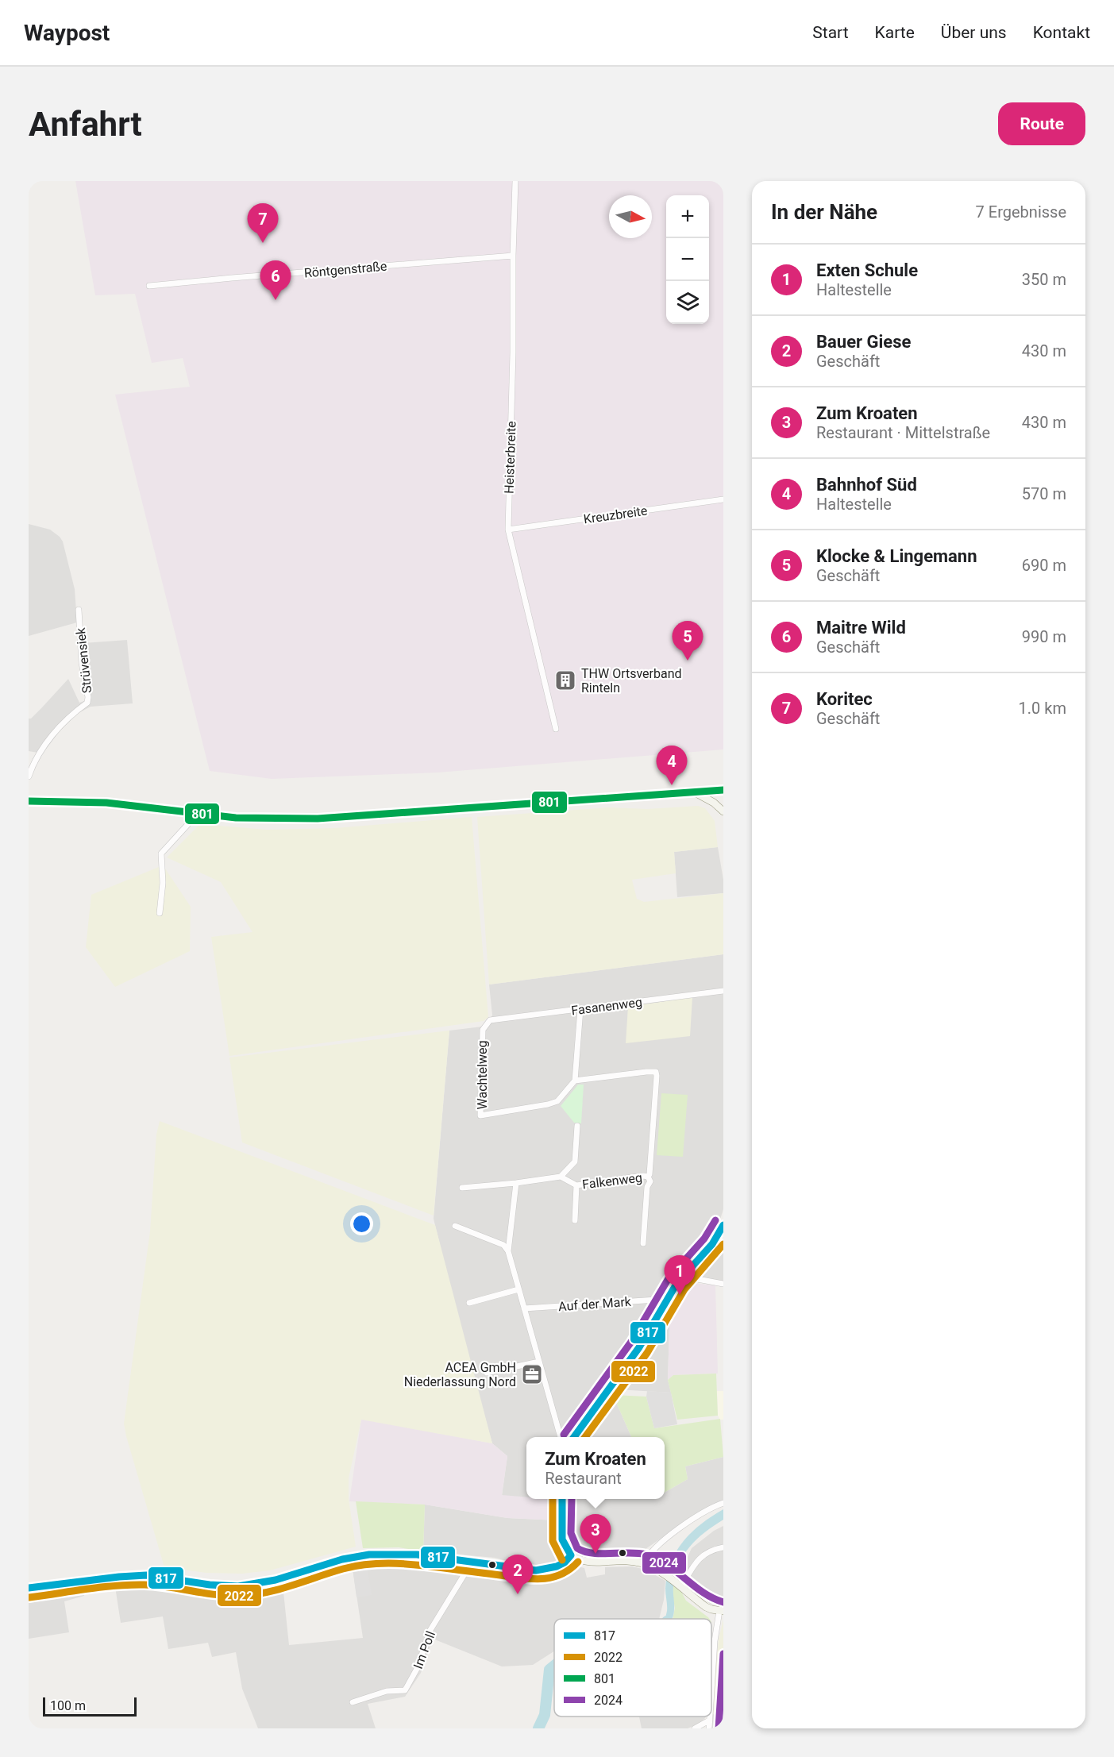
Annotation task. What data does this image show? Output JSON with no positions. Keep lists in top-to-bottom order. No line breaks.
{"streets":{"street":["Röntgenstraße","Heisterbreite","Kreuzbreite","Strüvensiek","Fasanenweg","Wachtelweg","Falkenweg","Auf der Mark","Im Poll"]},"crossings":[["Röntgenstraße","Heisterbreite"],["Heisterbreite","Kreuzbreite"],["Fasanenweg","Wachtelweg"],["Wachtelweg","Falkenweg"]],"places":{"building":["THW Ortsverband Rinteln"],"office":["ACEA GmbH Niederlassung Nord"]},"lines":["transit line 801","transit line 2024","transit line 817","transit line 2022"],"legend":["817","2022","801","2024"],"scale_bar":"100 m","north":"right","page":{"header":"Waypost","nav":["Start","Karte","Über uns","Kontakt"],"buttons":"Route","title":"Anfahrt","heading":["In der Nähe","7 Ergebnisse"],"map_buttons":["+","−"],"pins":["7","6","5","4","1","3","2"],"list":[{"mark":"1","name":"Exten Schule","note":"Haltestelle","value":"350 m"},{"mark":"2","name":"Bauer Giese","note":"Geschäft","value":"430 m"},{"mark":"3","name":"Zum Kroaten","note":"Restaurant · Mittelstraße","value":"430 m"},{"mark":"4","name":"Bahnhof Süd","note":"Haltestelle","value":"570 m"},{"mark":"5","name":"Klocke & Lingemann","note":"Geschäft","value":"690 m"},{"mark":"6","name":"Maitre Wild","note":"Geschäft","value":"990 m"},{"mark":"7","name":"Koritec","note":"Geschäft","value":"1.0 km"}],"popup":["Zum Kroaten","Restaurant"],"scale":"100 m"}}
